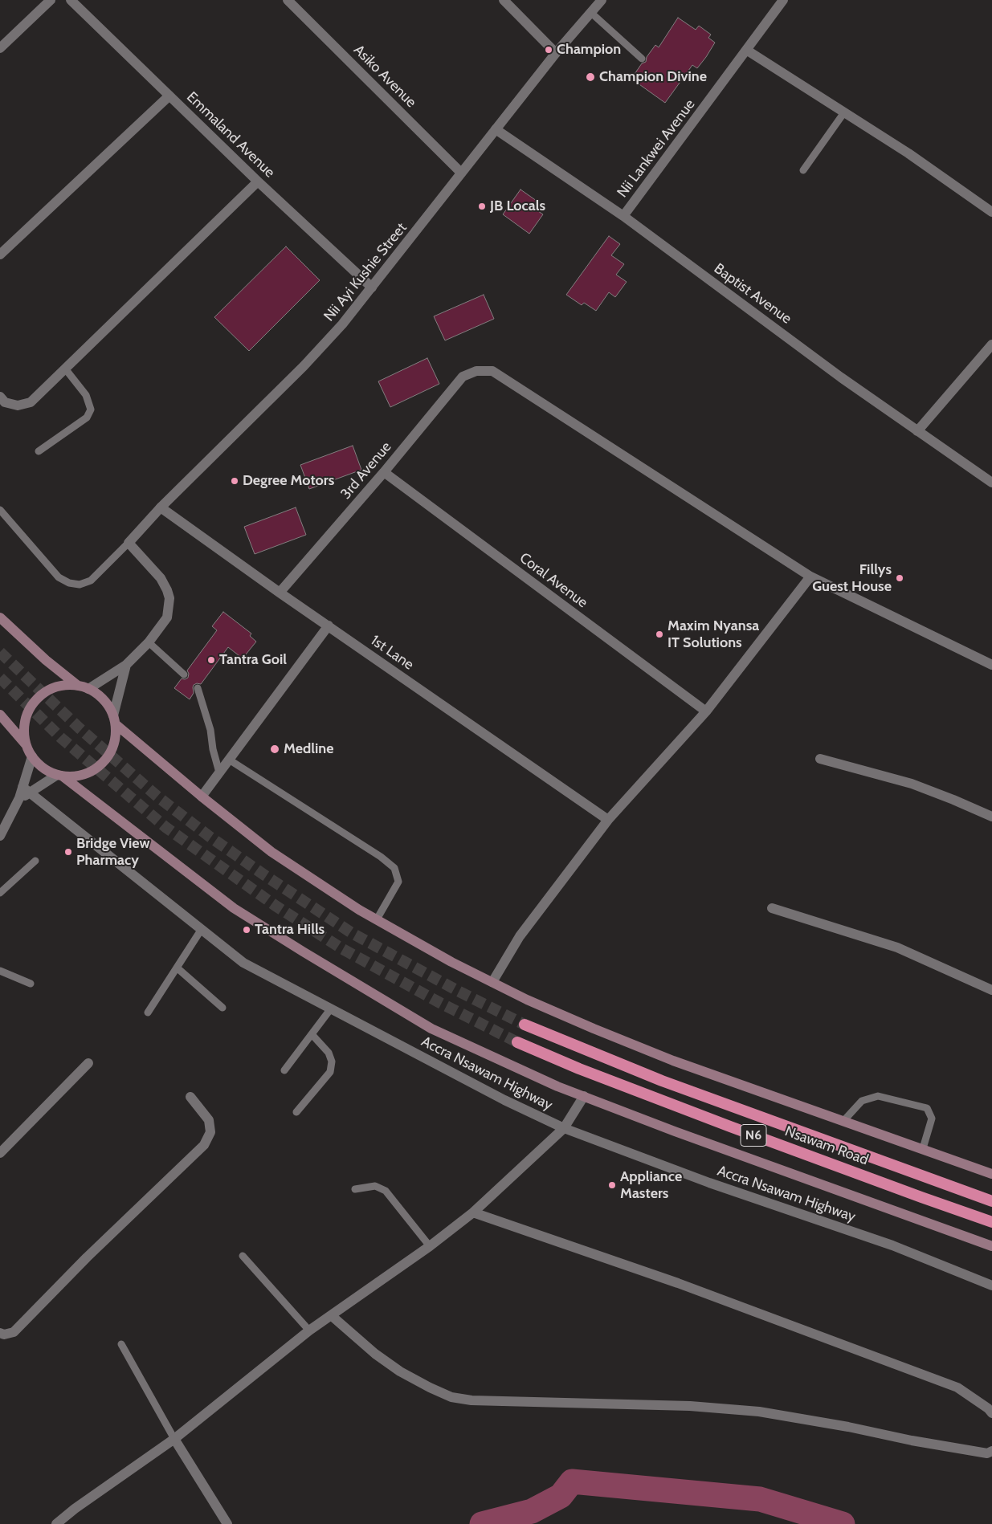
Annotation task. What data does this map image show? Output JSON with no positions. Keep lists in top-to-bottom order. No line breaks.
{"streets":{"highway":["N6","Nsawam Road"],"street":["Asiko Avenue","Emmaland Avenue","Nii Lankwei Avenue","Nii Ayi Kushie Street","Baptist Avenue","3rd Avenue","Coral Avenue","1st Lane","Accra Nsawam Highway"]},"crossings":[["Asiko Avenue","Nii Ayi Kushie Street"],["Emmaland Avenue","Nii Ayi Kushie Street"],["Nii Lankwei Avenue","Baptist Avenue"],["Nii Ayi Kushie Street","Baptist Avenue"],["Nii Ayi Kushie Street","1st Lane"],["3rd Avenue","Coral Avenue"],["3rd Avenue","1st Lane"]],"places":["Champion","Champion Divine","JB Locals","Degree Motors","Fillys Guest House","Maxim Nyansa IT Solutions","Tantra Goil","Medline","Bridge View Pharmacy","Tantra Hills","Appliance Masters"]}
